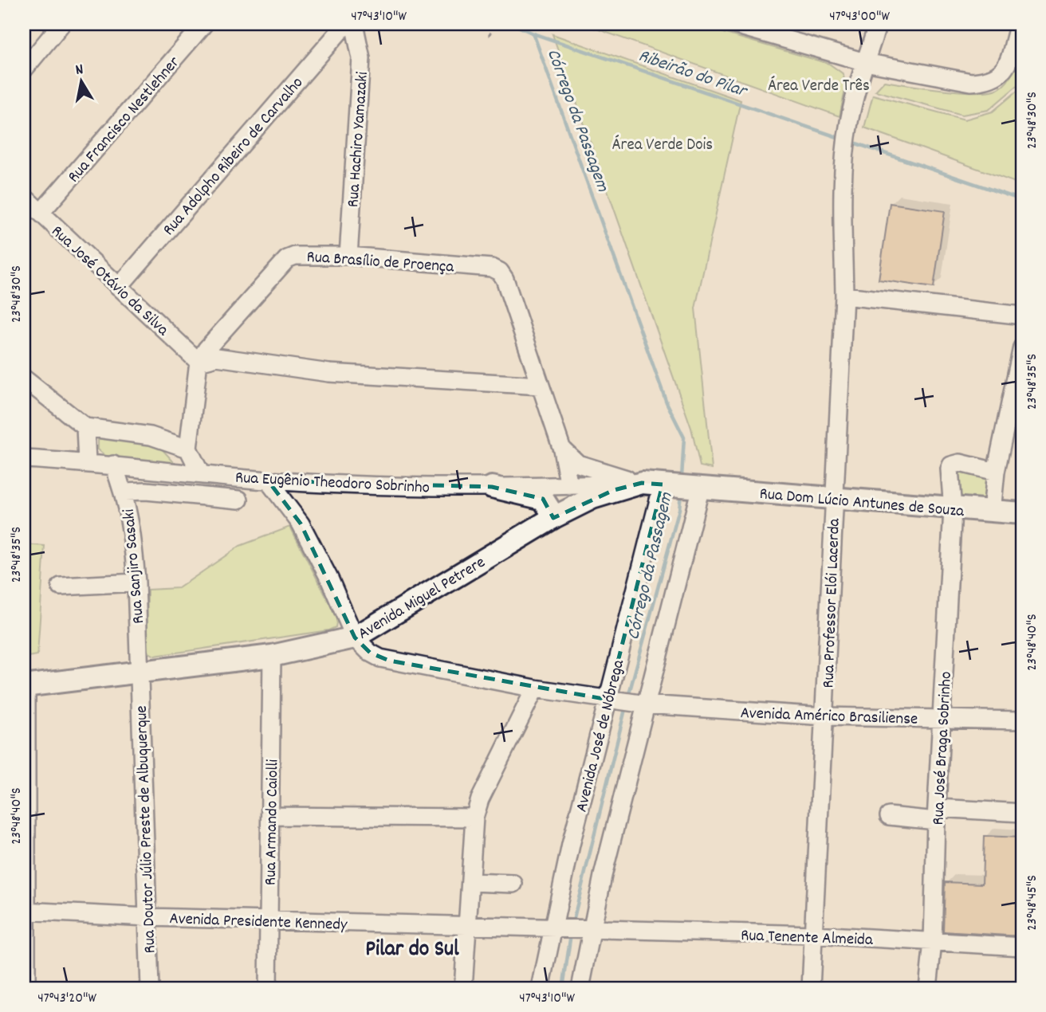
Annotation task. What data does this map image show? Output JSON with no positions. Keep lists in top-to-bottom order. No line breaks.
{"streets":{"main road":["Rua Dom Lúcio Antunes de Souza","Avenida Miguel Petrere"],"street":["Rua Francisco Nestlehner","Rua Hachiro Yamazaki","Rua Adolpho Ribeiro de Carvalho","Rua Brasílio de Proença","Rua José Otávio da Silva","Rua Eugênio Theodoro Sobrinho","Rua Sanjiro Sasaki","Rua Professor Elói Lacerda","Avenida Américo Brasiliense","Avenida José de Nóbrega","Rua José Braga Sobrinho","Rua Armando Caiolli","Rua Doutor Júlio Preste de Albuquerque","Avenida Presidente Kennedy","Rua Tenente Almeida"]},"crossings":[["Rua Francisco Nestlehner","Rua José Otávio da Silva"],["Rua Hachiro Yamazaki","Rua Brasílio de Proença"],["Rua Adolpho Ribeiro de Carvalho","Rua José Otávio da Silva"],["Rua Brasílio de Proença","Rua José Otávio da Silva"],["Rua Eugênio Theodoro Sobrinho","Rua Sanjiro Sasaki"],["Rua Eugênio Theodoro Sobrinho","Avenida Miguel Petrere"],["Rua Dom Lúcio Antunes de Souza","Avenida Miguel Petrere"],["Rua Dom Lúcio Antunes de Souza","Rua Professor Elói Lacerda"],["Rua Dom Lúcio Antunes de Souza","Avenida José de Nóbrega"],["Rua Dom Lúcio Antunes de Souza","Rua José Braga Sobrinho"],["Rua Sanjiro Sasaki","Avenida Miguel Petrere"],["Rua Sanjiro Sasaki","Rua Doutor Júlio Preste de Albuquerque"],["Avenida Miguel Petrere","Avenida José de Nóbrega"],["Avenida Miguel Petrere","Rua Armando Caiolli"],["Avenida Miguel Petrere","Rua Doutor Júlio Preste de Albuquerque"],["Rua Professor Elói Lacerda","Avenida Américo Brasiliense"],["Rua Professor Elói Lacerda","Rua Tenente Almeida"],["Avenida Américo Brasiliense","Avenida José de Nóbrega"],["Avenida Américo Brasiliense","Rua José Braga Sobrinho"],["Avenida José de Nóbrega","Avenida Presidente Kennedy"],["Avenida José de Nóbrega","Rua Tenente Almeida"],["Rua José Braga Sobrinho","Rua Tenente Almeida"],["Rua Armando Caiolli","Avenida Presidente Kennedy"],["Rua Doutor Júlio Preste de Albuquerque","Avenida Presidente Kennedy"],["Avenida Presidente Kennedy","Rua Tenente Almeida"]],"districts":["Pilar do Sul"],"water":["Ribeirão do Pilar","Córrego da Passagem"],"parks":["Área Verde Três","Área Verde Dois"],"north":"top","coordinates":["47°43'10\"W","47°43'00\"W","23°48'30\"S","23°48'35\"S","23°48'40\"S","23°48'45\"S","47°43'20\"W"]}
